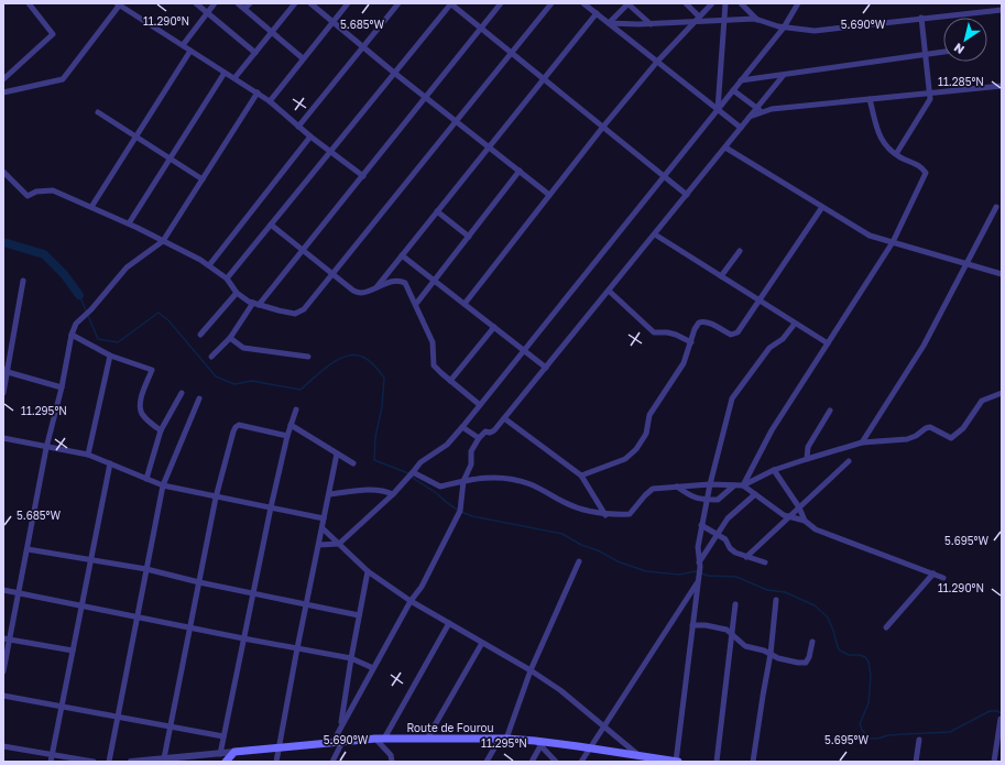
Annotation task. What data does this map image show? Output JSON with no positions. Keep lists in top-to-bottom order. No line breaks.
{"streets":{"main road":["Route de Fourou"]},"north":"bottom left","coordinates":["11.290°N","5.685°W","5.690°W","11.285°N","11.295°N","5.695°W"]}
